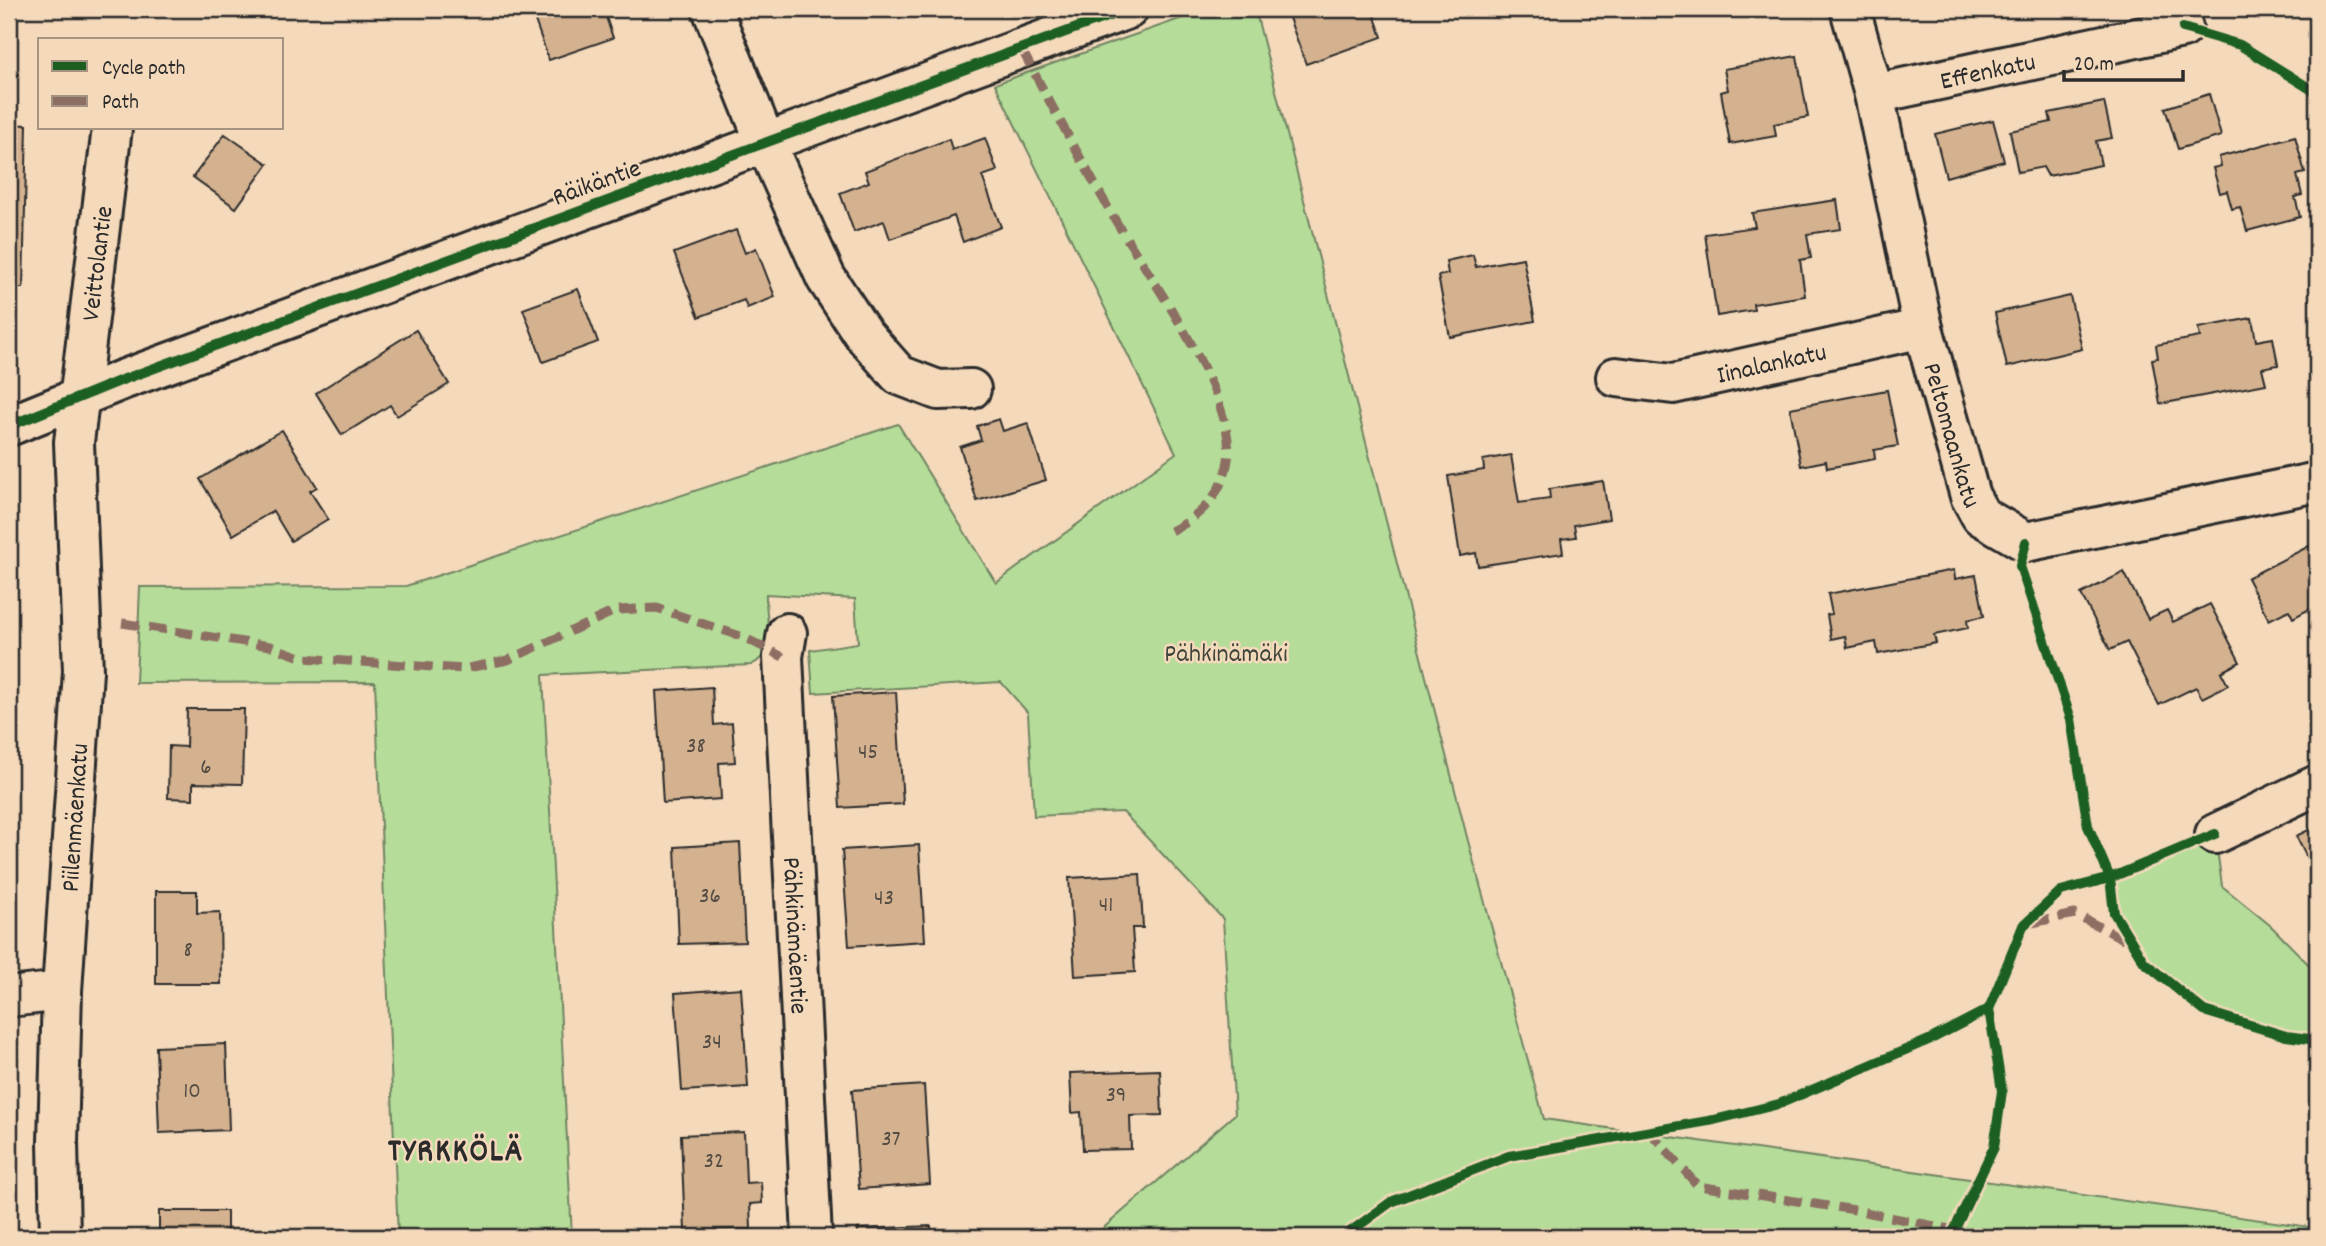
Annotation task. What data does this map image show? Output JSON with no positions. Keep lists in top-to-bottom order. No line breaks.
{"streets":{"street":["Effenkatu","Räikäntie","Veittolantie","Iinalankatu","Peltomaankatu","Piilenmäenkatu","Pähkinämäentie"]},"crossings":[["Effenkatu","Peltomaankatu"],["Räikäntie","Veittolantie"],["Räikäntie","Piilenmäenkatu"],["Veittolantie","Piilenmäenkatu"],["Iinalankatu","Peltomaankatu"]],"districts":["TYRKKÖLÄ"],"parks":["Pähkinämäki"],"house_numbers":["38","45","6","36","43","41","8","34","10","39","37","32"],"legend":["Cycle path","Path"],"scale_bar":"20 m"}
